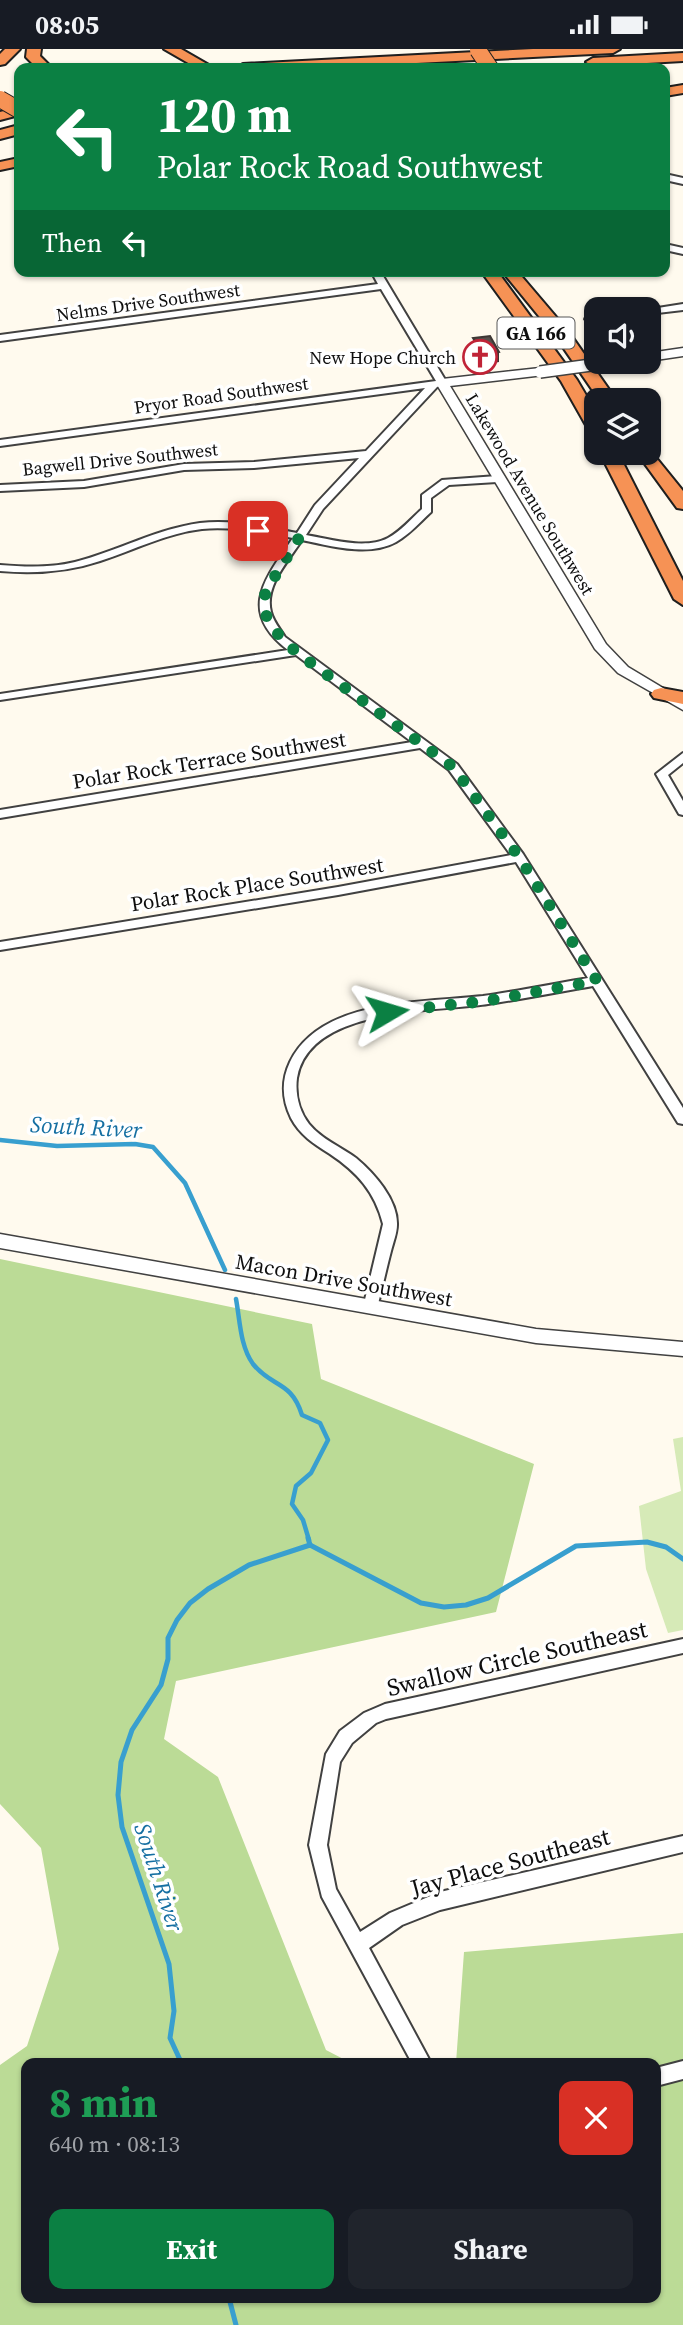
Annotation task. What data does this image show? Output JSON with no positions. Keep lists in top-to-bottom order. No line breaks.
{"streets":{"highway":["GA 166"],"street":["Nelms Drive Southwest","Pryor Road Southwest","Bagwell Drive Southwest","Lakewood Avenue Southwest","Polar Rock Terrace Southwest","Polar Rock Place Southwest","Macon Drive Southwest","Swallow Circle Southeast","Jay Place Southeast"]},"crossings":[["Nelms Drive Southwest","Lakewood Avenue Southwest"],["Pryor Road Southwest","Lakewood Avenue Southwest"],["Swallow Circle Southeast","Jay Place Southeast"]],"water":["South River"],"places":{"church":["New Hope Church"]},"page":{"status":"08:05","turn":["120 m","Polar Rock Road Southwest"],"then":"Then","heading":["8 min","640 m · 08:13"],"buttons":["Exit","Share"]}}
